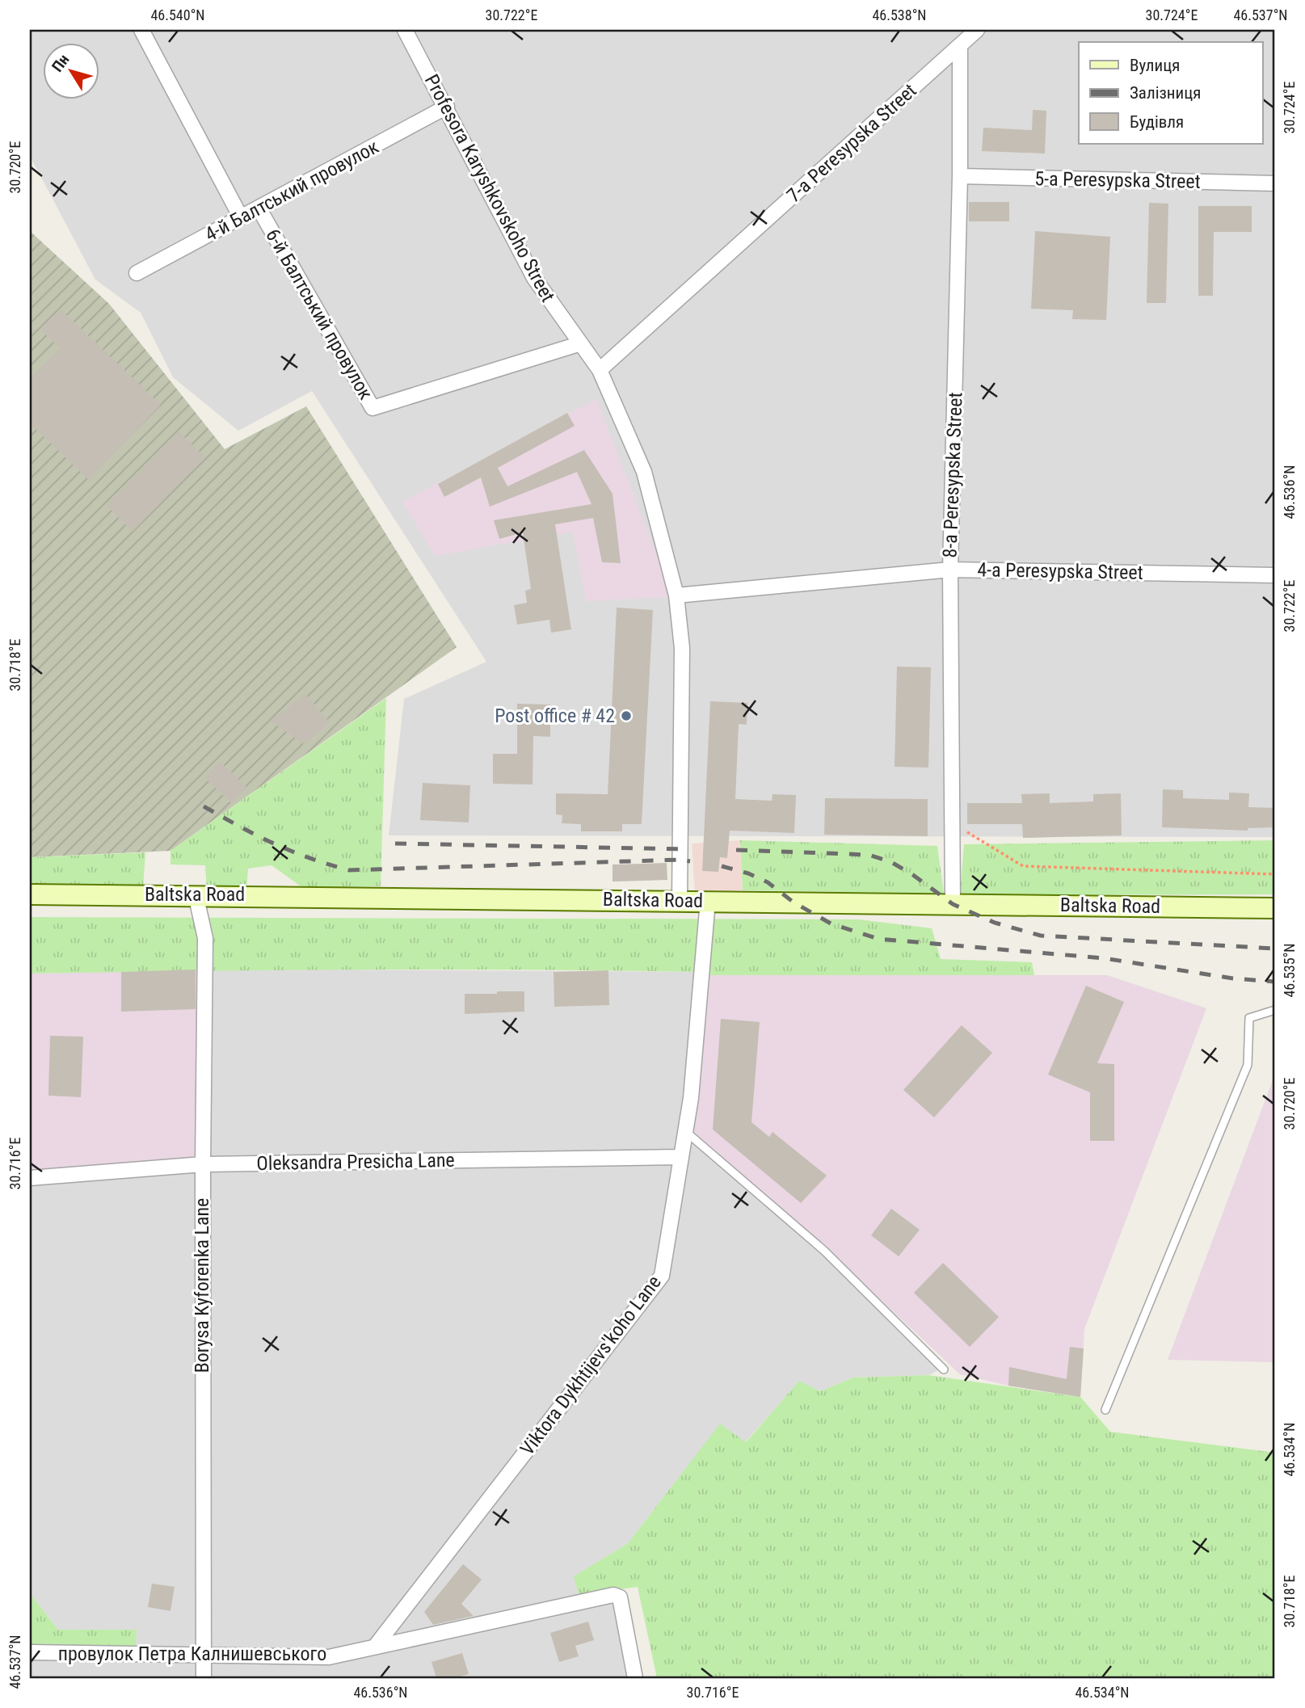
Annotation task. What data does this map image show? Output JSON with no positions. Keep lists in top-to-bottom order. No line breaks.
{"streets":{"main road":["Baltska Road"],"street":["7-a Peresypska Street","5-a Peresypska Street","Profesora Karyshkovskoho Street","4-й Балтський провулок","6-й Балтський провулок","8-a Peresypska Street","4-a Peresypska Street","Oleksandra Presicha Lane","Borysa Kyforenka Lane","Viktora Dykhtijevs'koho Lane","провулок Петра Калнишевського"]},"crossings":[["7-a Peresypska Street","Profesora Karyshkovskoho Street"],["7-a Peresypska Street","8-a Peresypska Street"],["5-a Peresypska Street","8-a Peresypska Street"],["Profesora Karyshkovskoho Street","4-й Балтський провулок"],["Profesora Karyshkovskoho Street","6-й Балтський провулок"],["Profesora Karyshkovskoho Street","4-a Peresypska Street"],["Profesora Karyshkovskoho Street","Baltska Road"],["4-й Балтський провулок","6-й Балтський провулок"],["8-a Peresypska Street","4-a Peresypska Street"],["8-a Peresypska Street","Baltska Road"],["Baltska Road","Borysa Kyforenka Lane"],["Baltska Road","Viktora Dykhtijevs'koho Lane"],["Oleksandra Presicha Lane","Borysa Kyforenka Lane"],["Oleksandra Presicha Lane","Viktora Dykhtijevs'koho Lane"],["Borysa Kyforenka Lane","провулок Петра Калнишевського"],["Viktora Dykhtijevs'koho Lane","провулок Петра Калнишевського"]],"places":["Post office # 42"],"legend":["Вулиця","Залізниця","Будівля"],"north":"top left","coordinates":["46.540°N","30.722°E","46.538°N","30.724°E","46.537°N","30.720°E","46.536°N","30.718°E","46.535°N","30.716°E","46.534°N"]}
